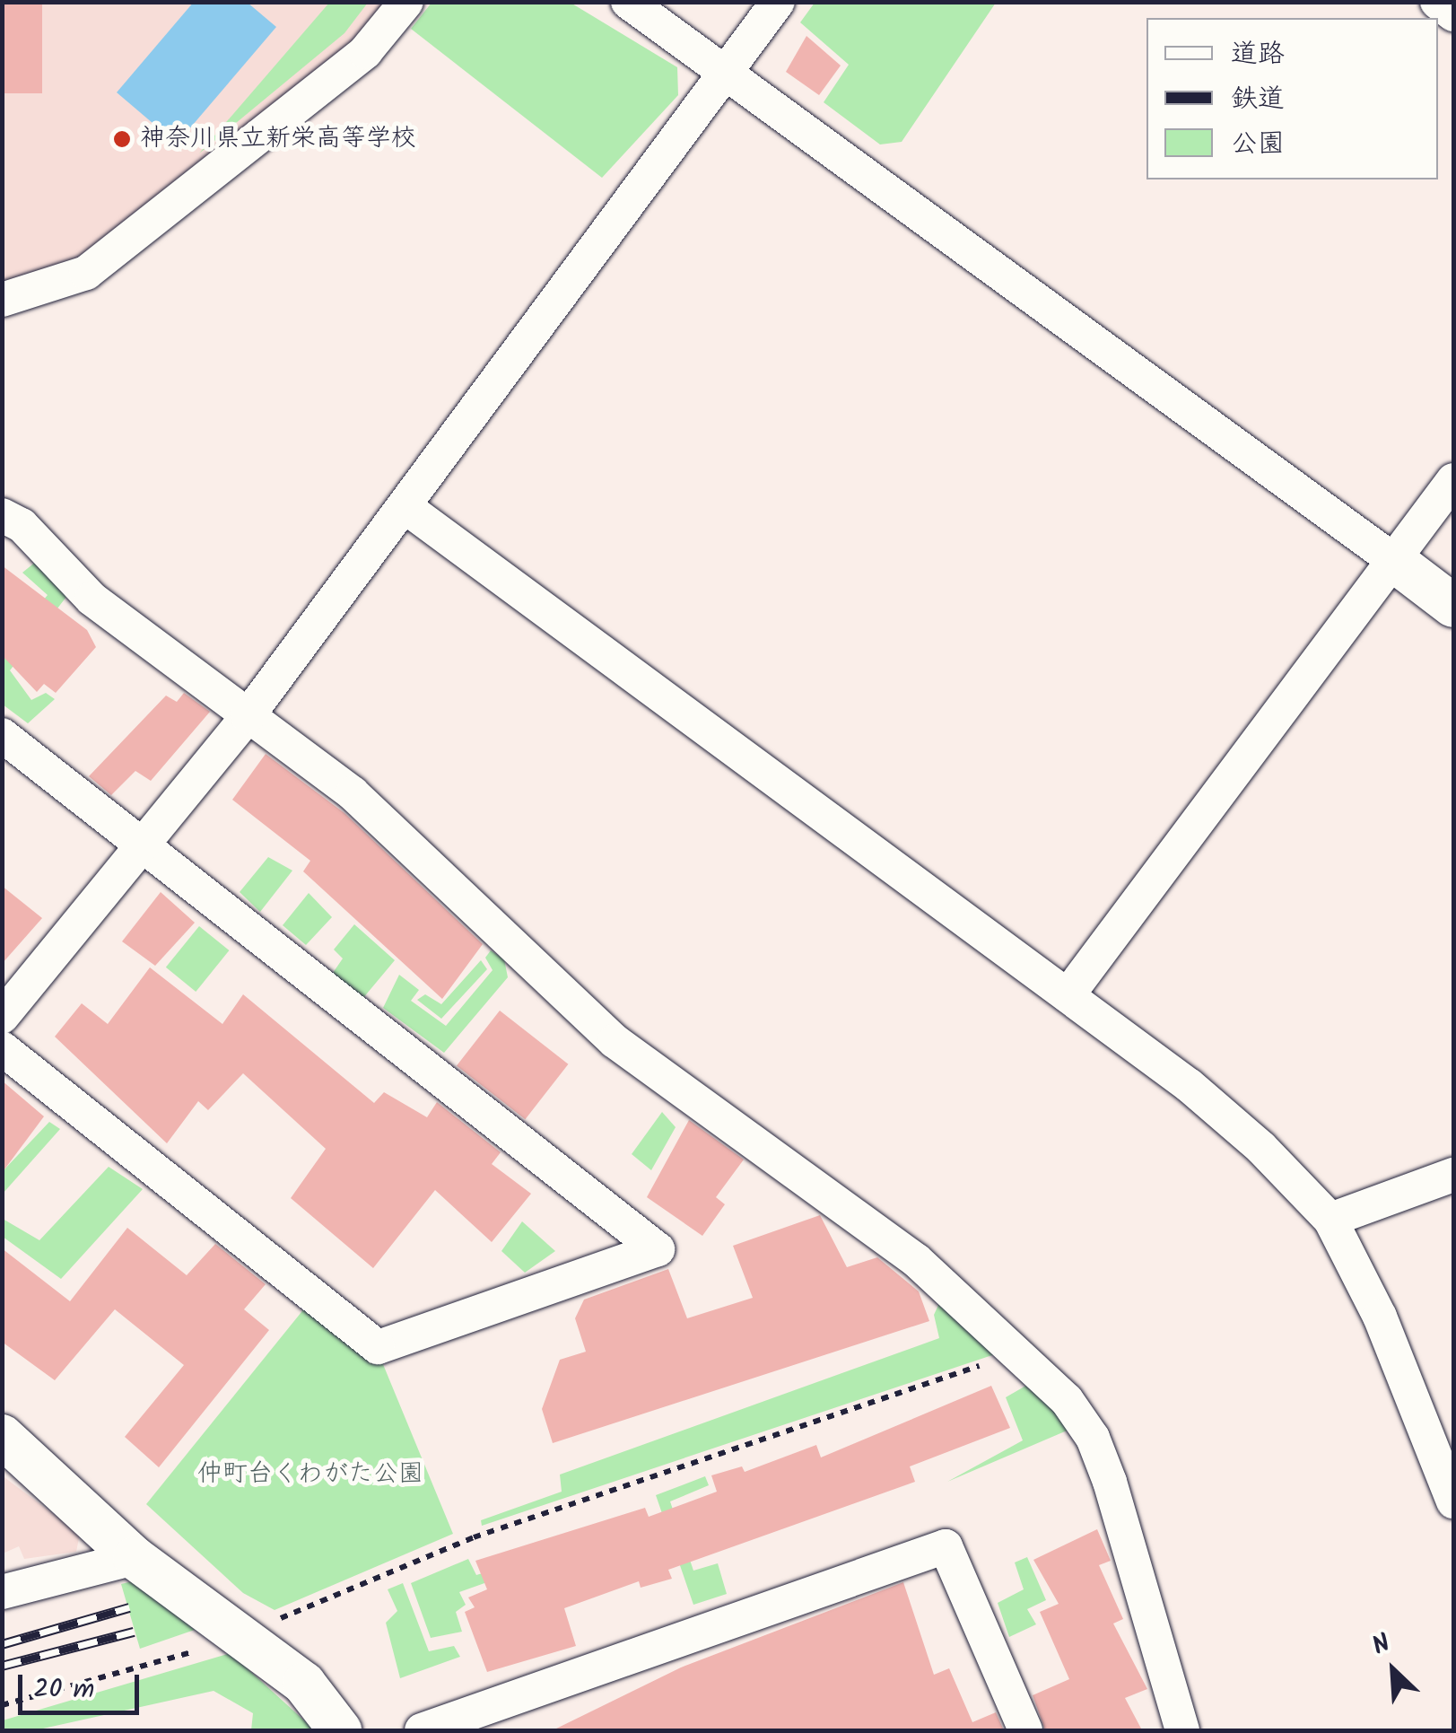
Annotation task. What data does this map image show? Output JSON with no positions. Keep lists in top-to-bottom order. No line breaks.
{"parks":["仲町台くわがた公園"],"places":["神奈川県立新栄高等学校"],"legend":["道路","鉄道","公園"],"scale_bar":"20 m","north":"top left"}
